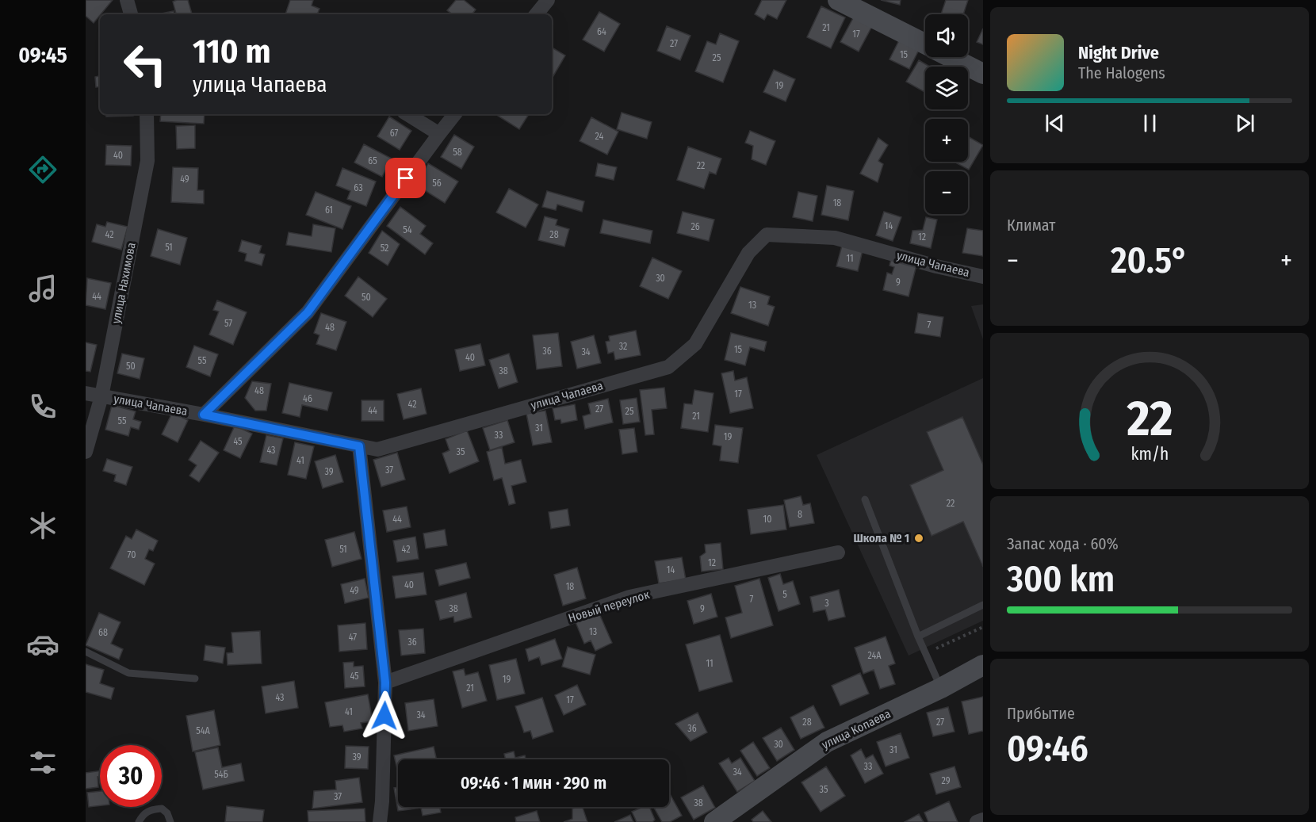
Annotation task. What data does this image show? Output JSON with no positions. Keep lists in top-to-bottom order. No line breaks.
{"streets":{"main road":["улица Копаева"],"street":["улица Чапаева","улица Нахимова","Новый переулок"]},"crossings":[["улица Чапаева","улица Нахимова"]],"places":["Школа № 1"],"house_numbers":["21","64","17","27","15","25","19","67","24","58","40","65","22","49","56","63","18","61","14","26","54","42","28","12","51","52","11","30","9","44","50","13","57","7","48","32","15","36","34","40","55","50","38","48","17","46","42","27","44","25","21","55","31","33","19","45","43","35","41","37","39","22","8","44","10","51","42","70","12","14","40","18","49","5","7","3","38","9","13","68","47","36","24А","11","45","19","21","43","17","41","34","28","27","36","54А","30","31","39","33","34","54Б","29","35","37","38"],"page":{"tabs":"09:45","map_buttons":["+","−"],"turn":["110 m","улица Чапаева"],"song":["Night Drive","The Halogens"],"tile":["Климат",["Запас хода · 60%","300 km"],["Прибытие","09:46"]],"heat":["−","20.5°","+"],"limit":"30","trip":"09:46 · 1 мин · 290 m","gauge":["22","km/h"]}}
